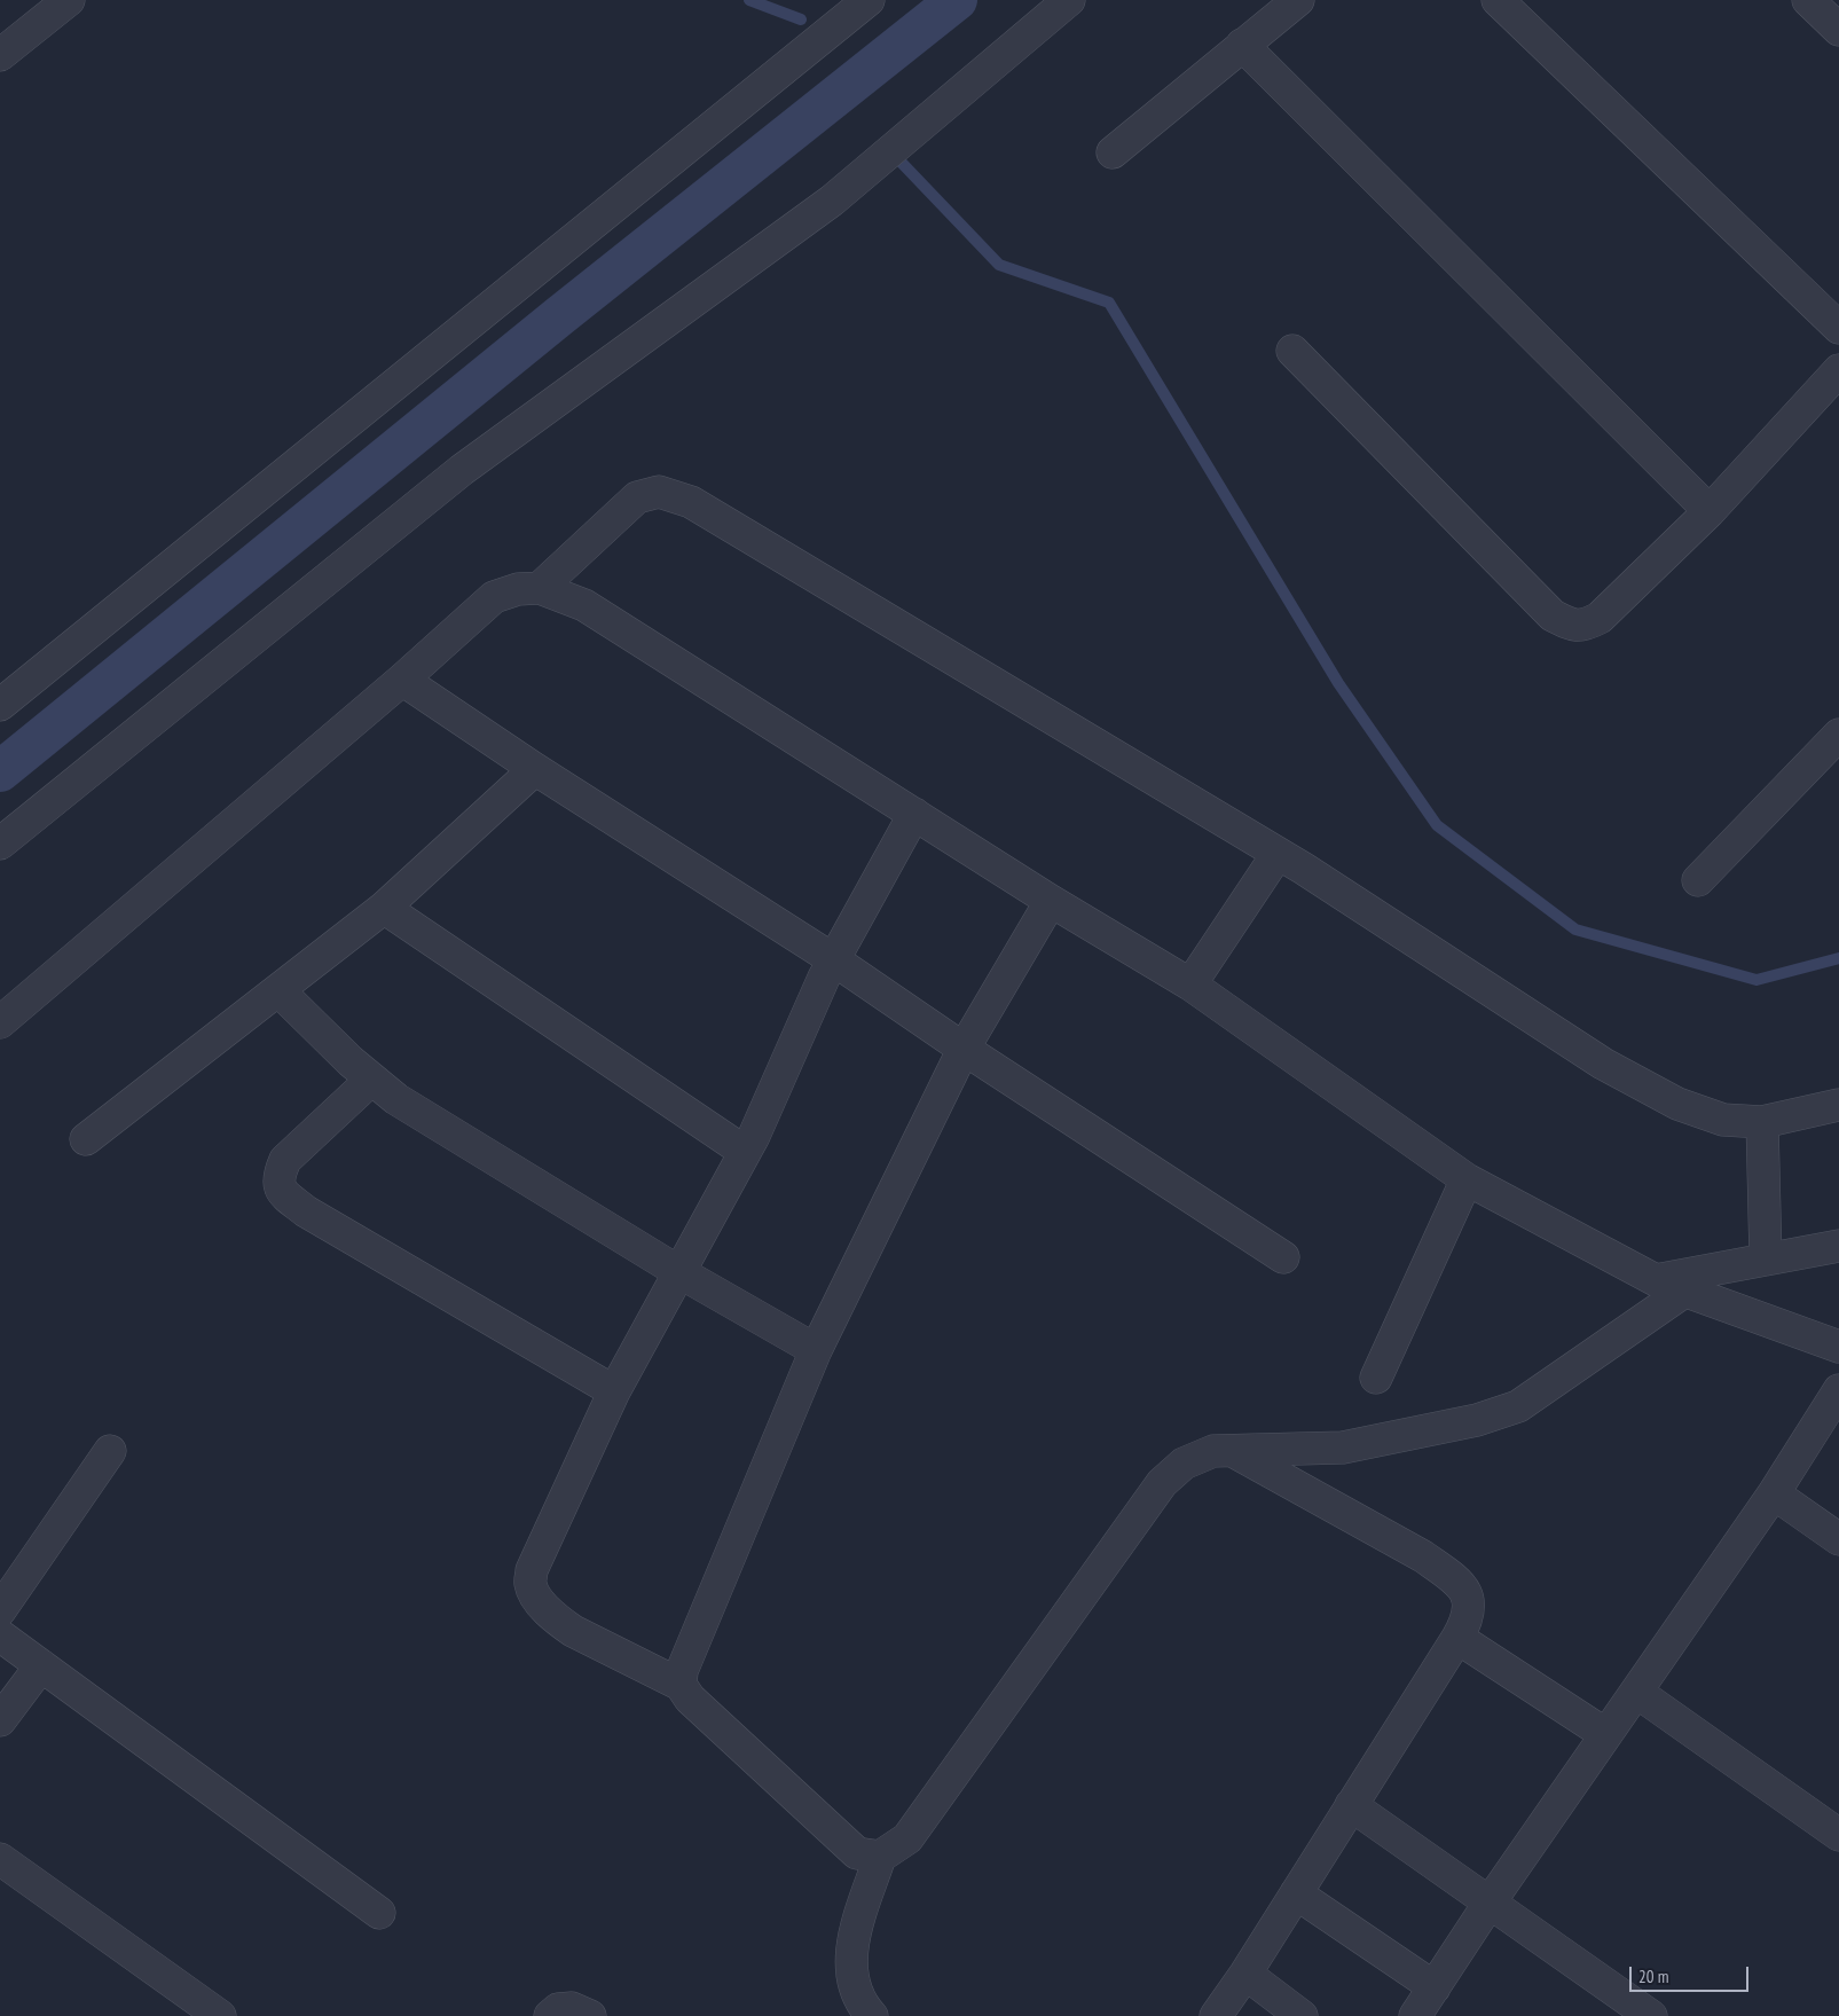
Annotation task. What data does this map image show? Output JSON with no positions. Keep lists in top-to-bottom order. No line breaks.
{"scale_bar":"20 m"}
